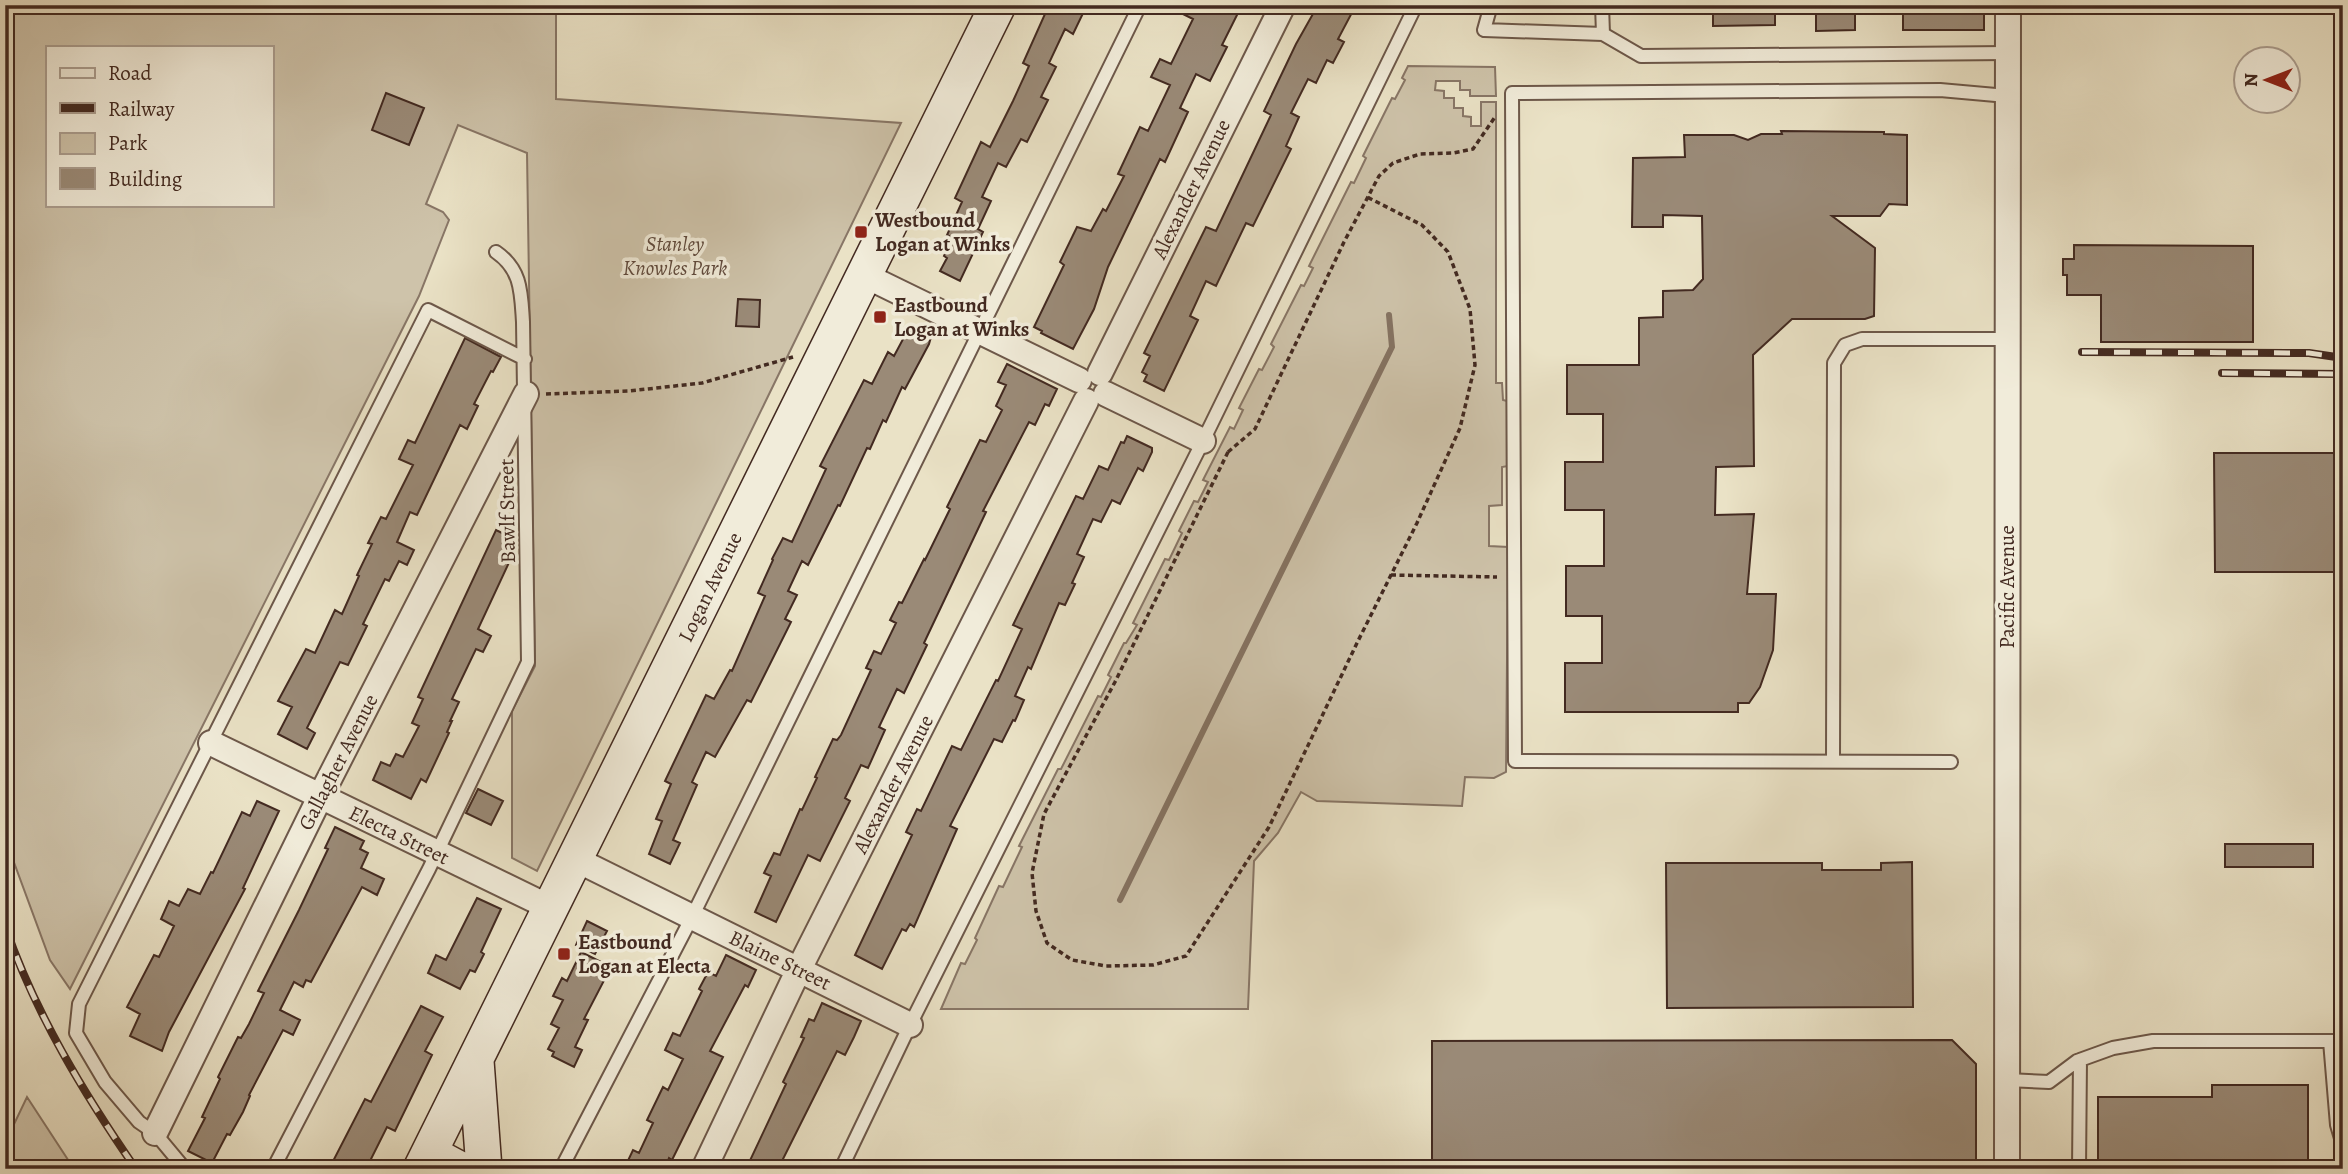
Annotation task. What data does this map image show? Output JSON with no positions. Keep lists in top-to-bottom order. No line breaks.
{"streets":{"main road":["Logan Avenue"],"street":["Alexander Avenue","Pacific Avenue","Gallagher Avenue","Electa Street","Blaine Street"],"lane":["Bawlf Street"]},"crossings":[["Alexander Avenue","Blaine Street"],["Bawlf Street","Gallagher Avenue"],["Bawlf Street","Electa Street"],["Logan Avenue","Electa Street"],["Logan Avenue","Blaine Street"],["Gallagher Avenue","Electa Street"]],"parks":["Stanley Knowles Park"],"places":{"transit":["Westbound Logan at Winks","Eastbound Logan at Winks","Eastbound Logan at Electa"]},"legend":["Road","Railway","Park","Building"],"north":"left"}
